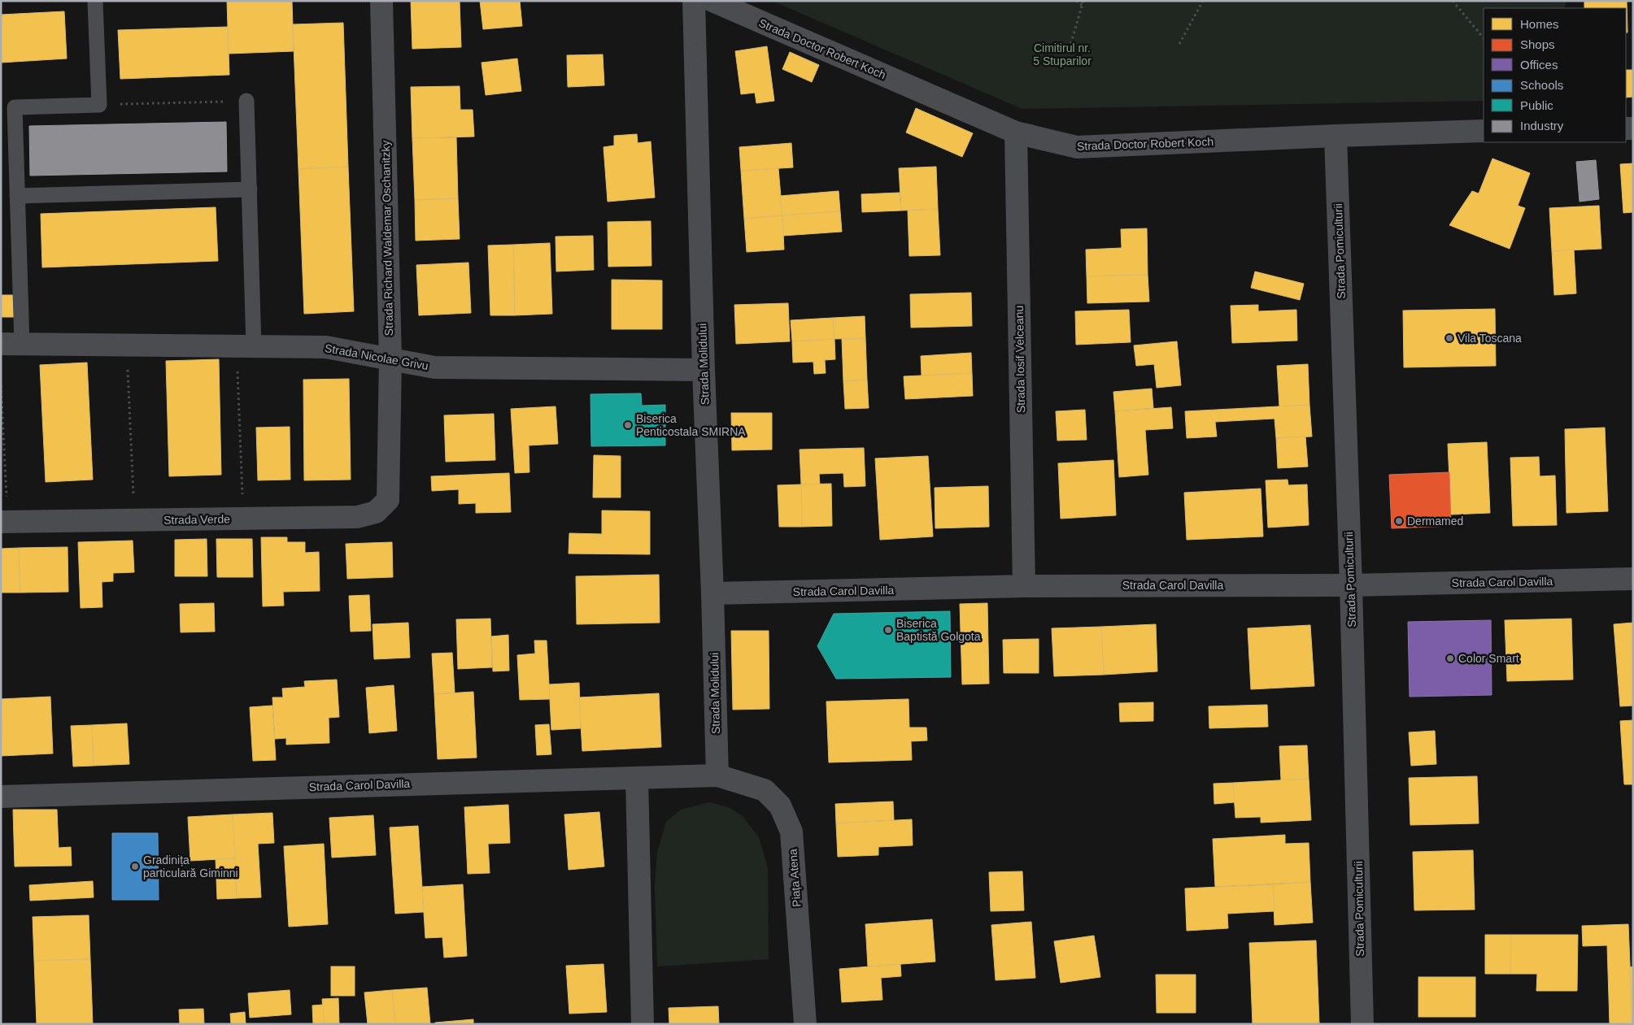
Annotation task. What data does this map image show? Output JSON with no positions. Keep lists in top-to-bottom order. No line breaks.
{"streets":{"street":["Strada Doctor Robert Koch","Strada Richard Waldemar Oschanitzky","Strada Pomiculturii","Strada Nicolae Grivu","Strada Iosif Velceanu","Strada Molidului","Strada Verde","Strada Carol Davilla","Piața Atena"]},"crossings":[["Strada Doctor Robert Koch","Strada Pomiculturii"],["Strada Doctor Robert Koch","Strada Iosif Velceanu"],["Strada Richard Waldemar Oschanitzky","Strada Nicolae Grivu"],["Strada Richard Waldemar Oschanitzky","Strada Verde"],["Strada Pomiculturii","Strada Carol Davilla"],["Strada Nicolae Grivu","Strada Molidului"],["Strada Iosif Velceanu","Strada Carol Davilla"],["Strada Molidului","Strada Carol Davilla"],["Strada Molidului","Piața Atena"],["Strada Carol Davilla","Piața Atena"]],"parks":["Cimitirul nr. 5 Stuparilor"],"places":["Vila Toscana","Biserica Penticostala SMIRNA","Dermamed","Biserica Baptistă Golgota","Color Smart","Gradinița particulară Giminni"],"legend":["Homes","Shops","Offices","Schools","Public","Industry"]}
